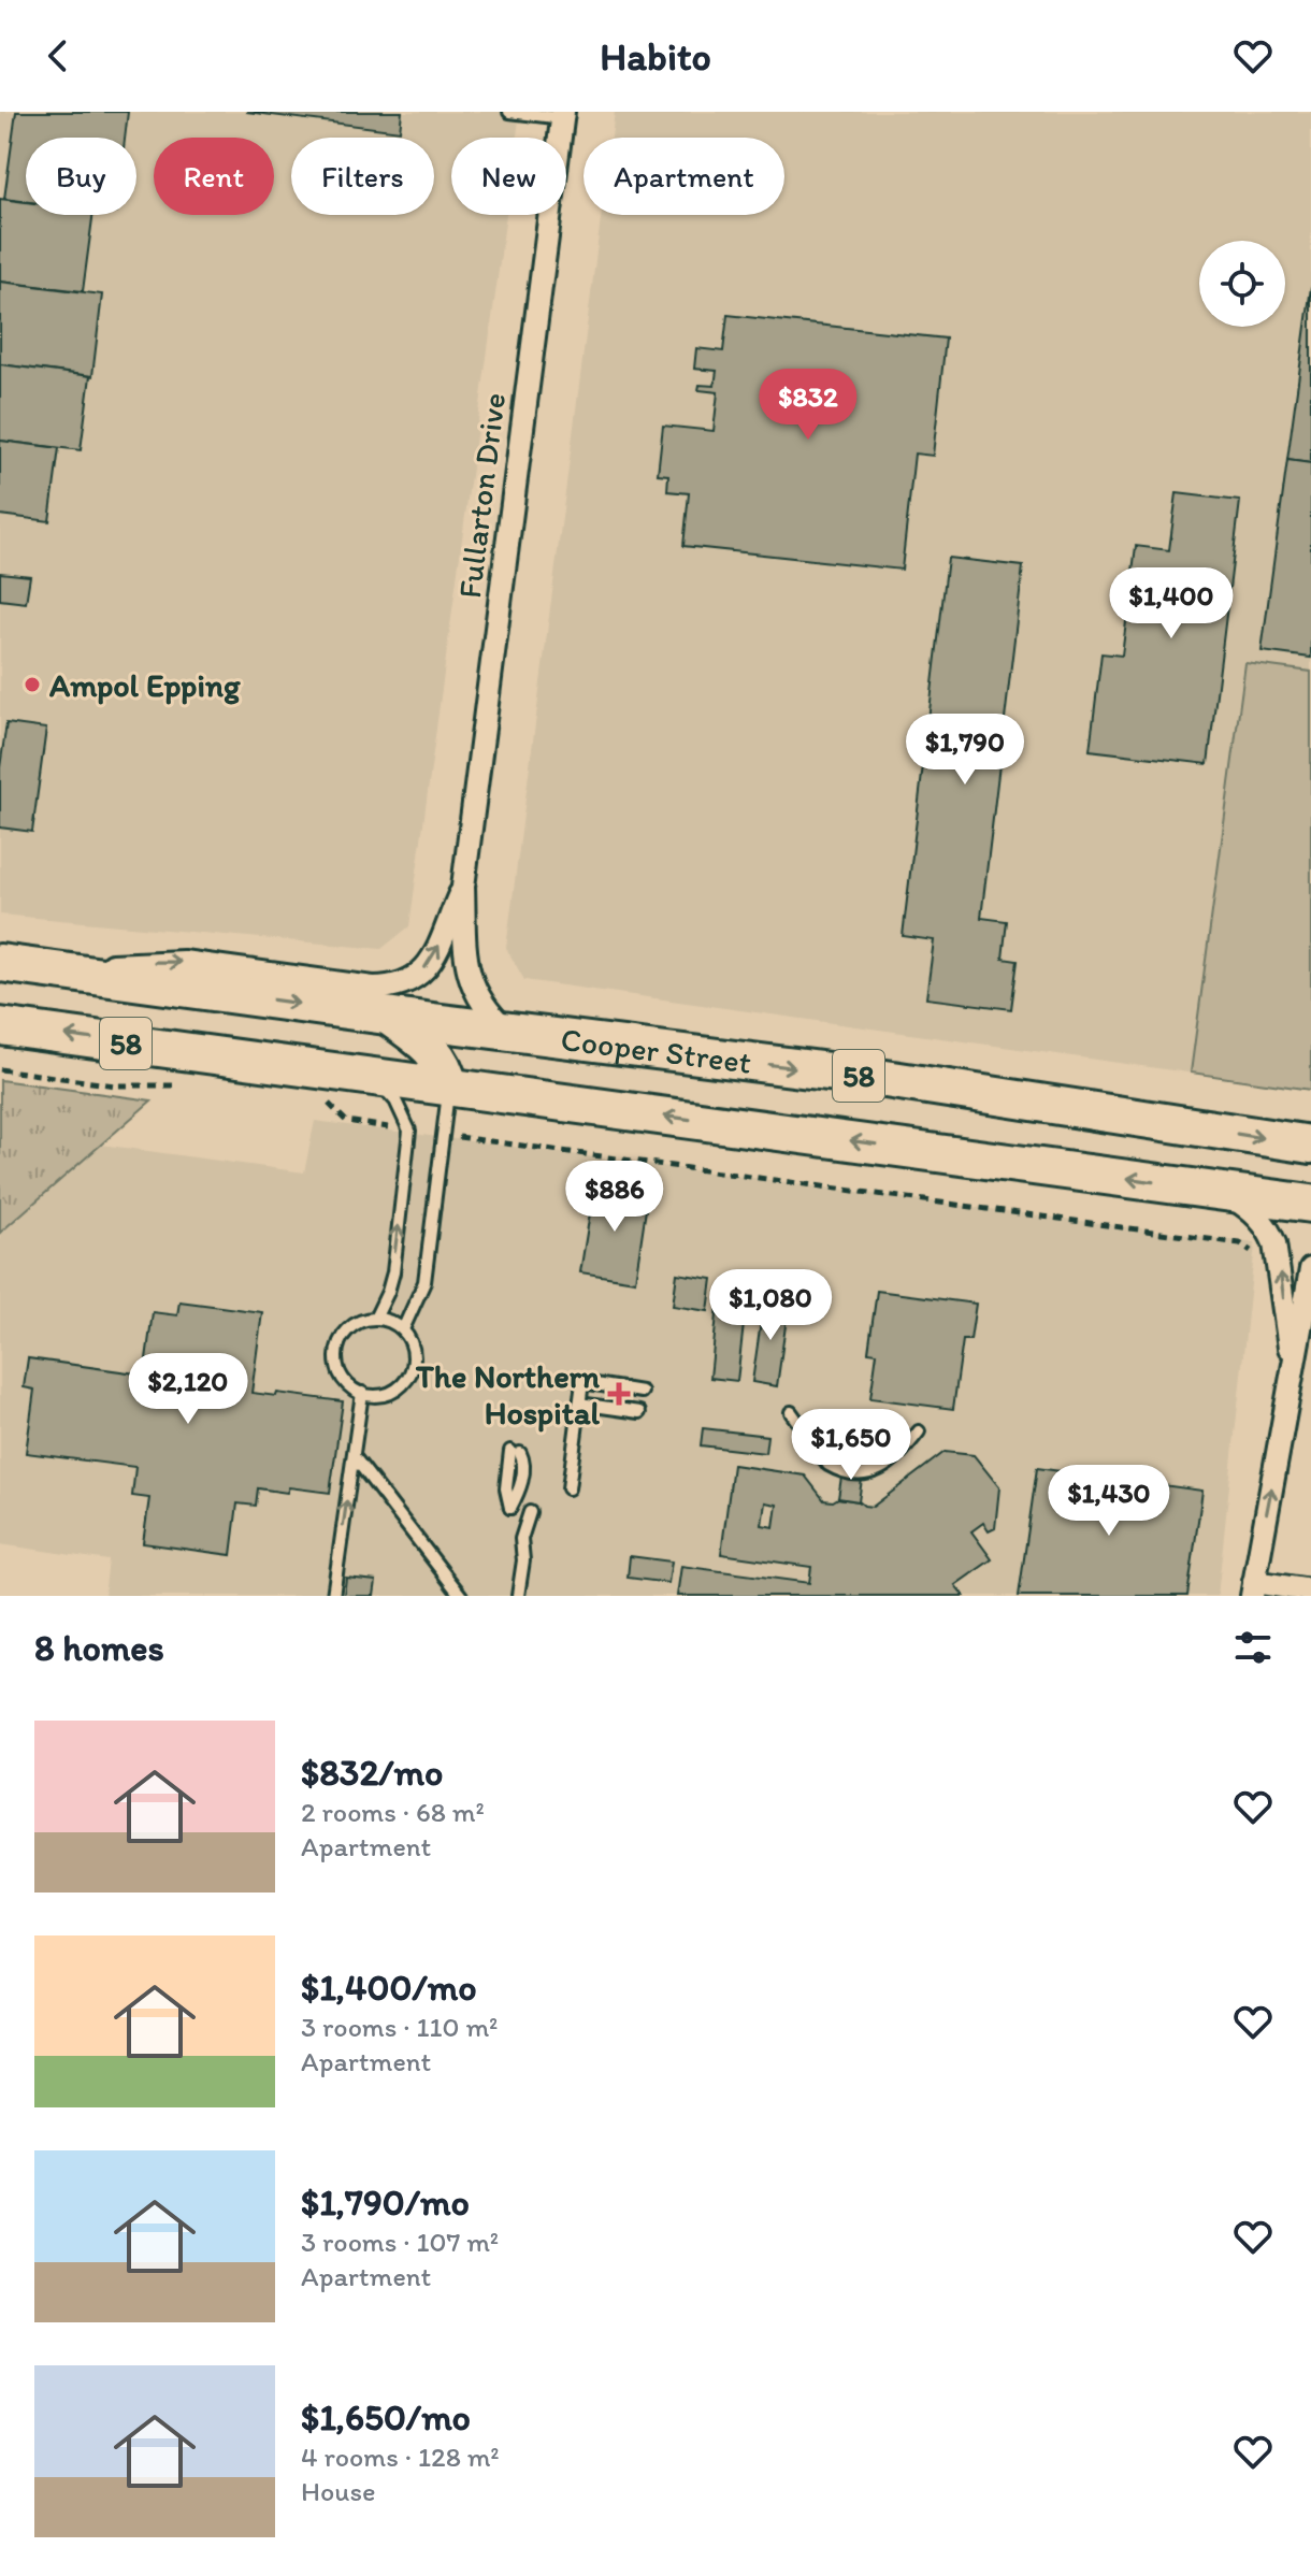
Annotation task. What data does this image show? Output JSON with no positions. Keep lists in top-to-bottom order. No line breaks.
{"streets":{"main road":["58","Cooper Street"],"street":["Fullarton Drive"]},"crossings":[["Fullarton Drive","Cooper Street"]],"places":{"other":["Ampol Epping"],"health":["The Northern Hospital"]},"page":{"header":"Habito","chip":["Buy","Rent","Filters","New","Apartment"],"price":["$832","$1,400","$1,790","$886","$1,080","$2,120","$1,650","$1,430"],"heading":"8 homes","list":[{"name":"$832/mo","note":"2 rooms · 68 m² · Apartment"},{"name":"$1,400/mo","note":"3 rooms · 110 m² · Apartment"},{"name":"$1,790/mo","note":"3 rooms · 107 m² · Apartment"},{"name":"$1,650/mo","note":"4 rooms · 128 m² · House"}]}}
